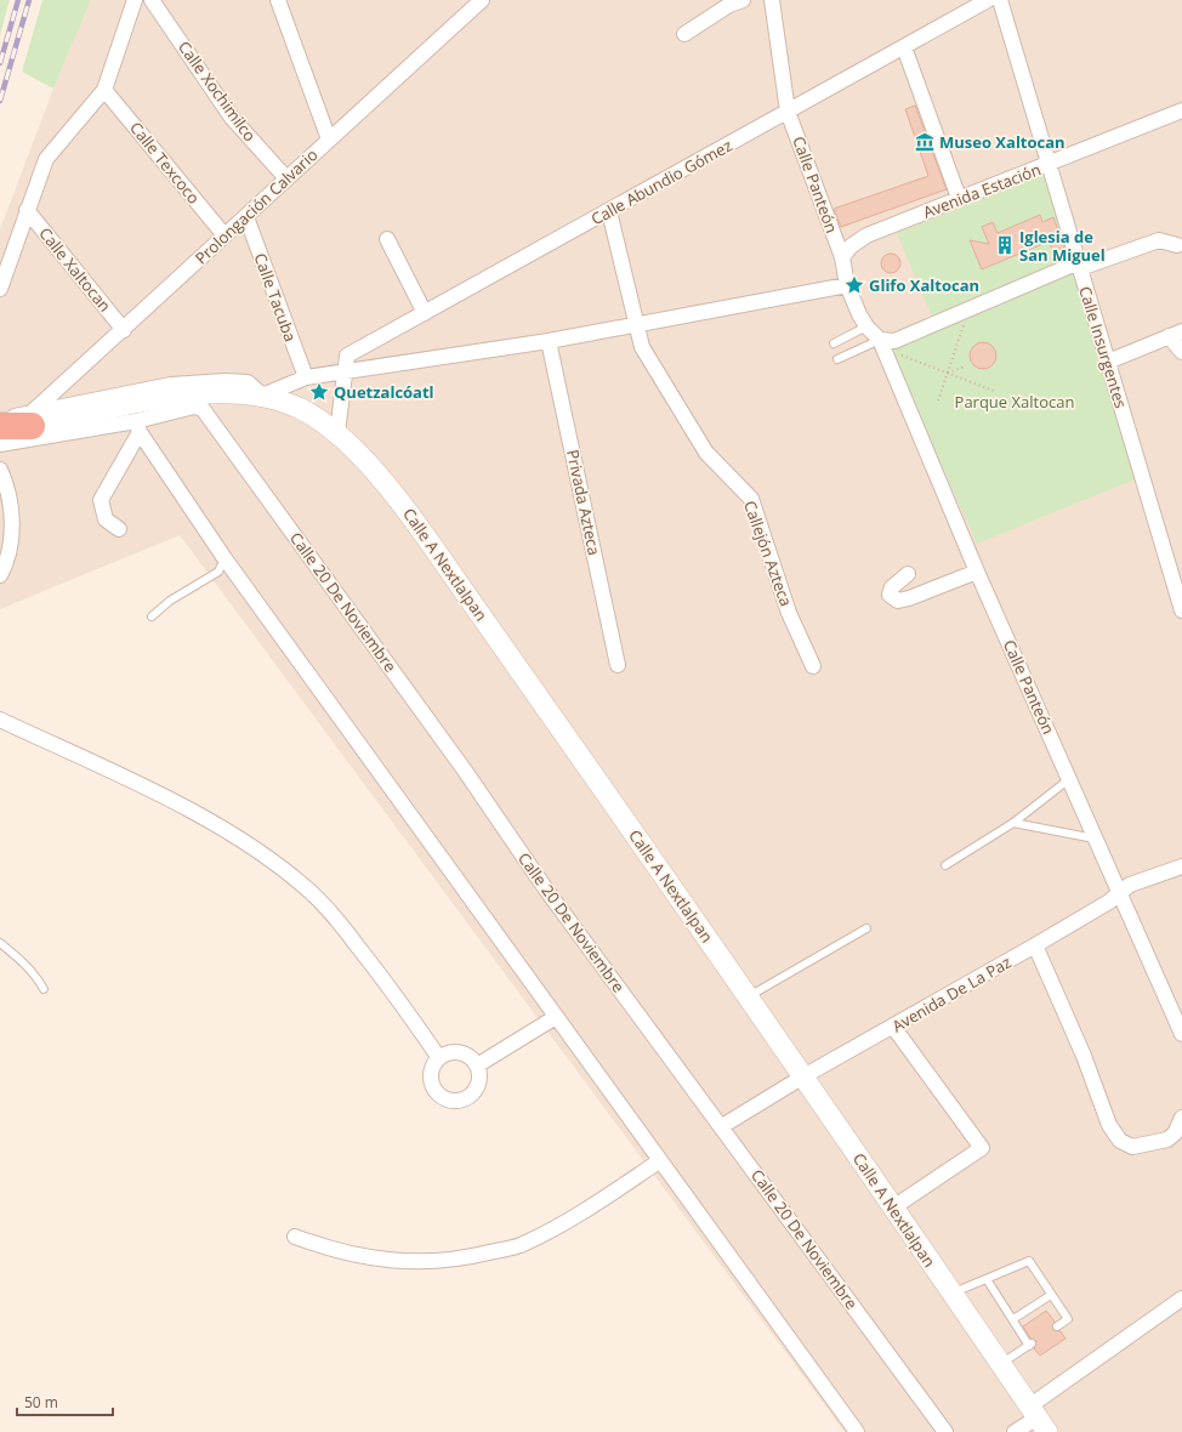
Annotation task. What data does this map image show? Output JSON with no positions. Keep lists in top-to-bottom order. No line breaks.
{"streets":{"main road":["Calle A Nextlalpan"],"street":["Calle Xochimilco","Calle Texcoco","Calle Abundio Gómez","Calle Panteón","Avenida Estación","Prolongación Calvario","Calle Xaltocan","Calle Tacuba","Calle Insurgentes","Privada Azteca","Callejón Azteca","Calle 20 De Noviembre","Avenida De La Paz"]},"crossings":[["Calle Xochimilco","Prolongación Calvario"],["Calle Texcoco","Prolongación Calvario"],["Calle Abundio Gómez","Calle Panteón"],["Calle Abundio Gómez","Callejón Azteca"],["Calle Panteón","Avenida Estación"],["Calle Panteón","Avenida De La Paz"],["Avenida Estación","Calle Insurgentes"],["Prolongación Calvario","Calle Xaltocan"],["Prolongación Calvario","Calle Tacuba"],["Prolongación Calvario","Calle A Nextlalpan"],["Calle A Nextlalpan","Avenida De La Paz"],["Calle 20 De Noviembre","Avenida De La Paz"]],"parks":["Parque Xaltocan"],"places":{"museum":["Museo Xaltocan"],"building":["Iglesia de San Miguel"],"place":["Glifo Xaltocan","Quetzalcóatl"]},"scale_bar":"50 m"}
